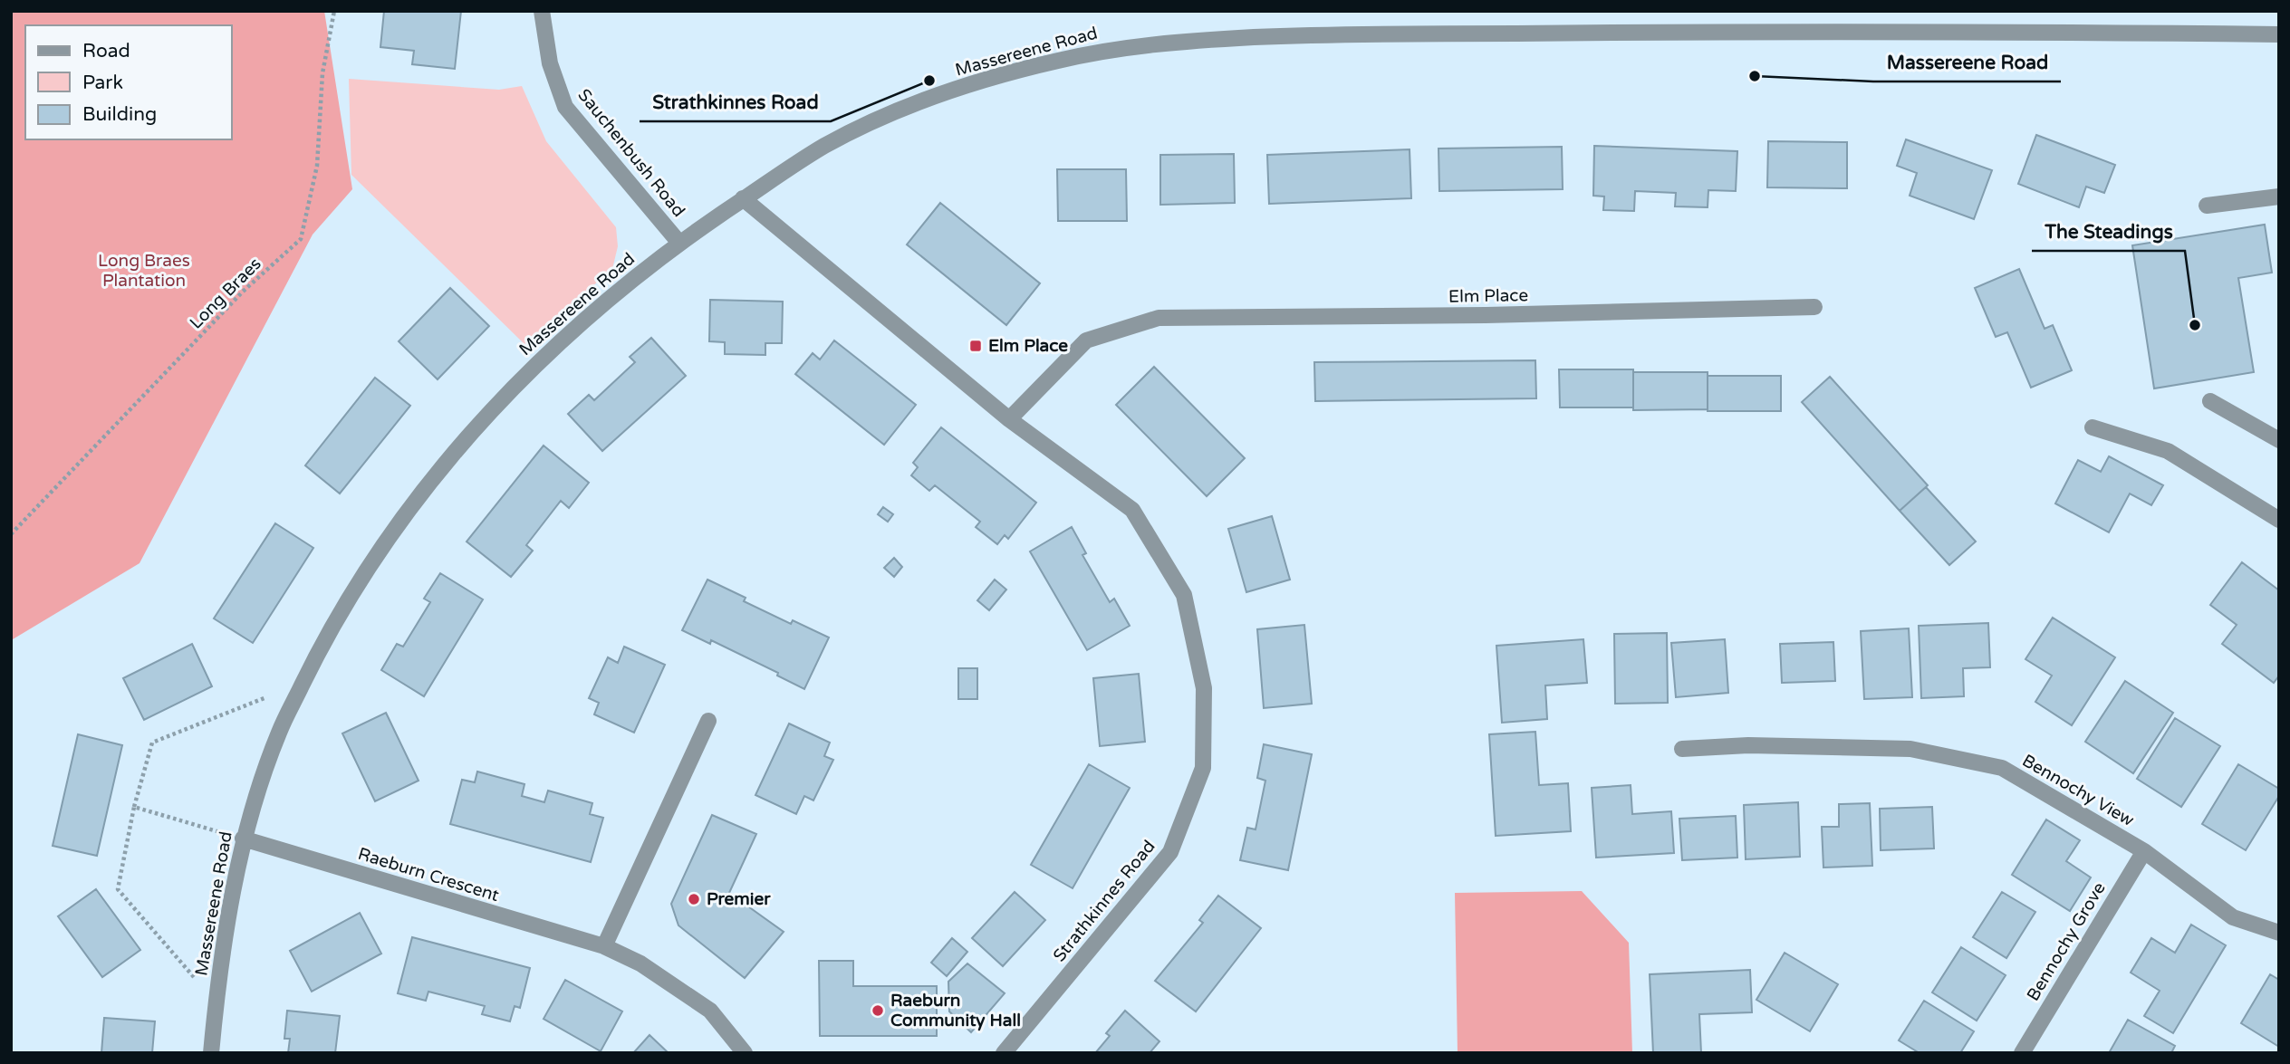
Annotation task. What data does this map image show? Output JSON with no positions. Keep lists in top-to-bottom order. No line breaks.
{"streets":{"street":["Massereene Road","Sauchenbush Road","Elm Place","Bennochy View","Raeburn Crescent","Strathkinnes Road","Bennochy Grove"],"path":["Long Braes"]},"crossings":[["Massereene Road","Sauchenbush Road"],["Massereene Road","Raeburn Crescent"],["Massereene Road","Strathkinnes Road"],["Elm Place","Strathkinnes Road"],["Bennochy View","Bennochy Grove"]],"parks":["Long Braes Plantation"],"places":{"other":["Massereene Road","Strathkinnes Road","The Steadings","Premier","Raeburn Community Hall"],"transit":["Elm Place"]},"legend":["Road","Park","Building"]}
